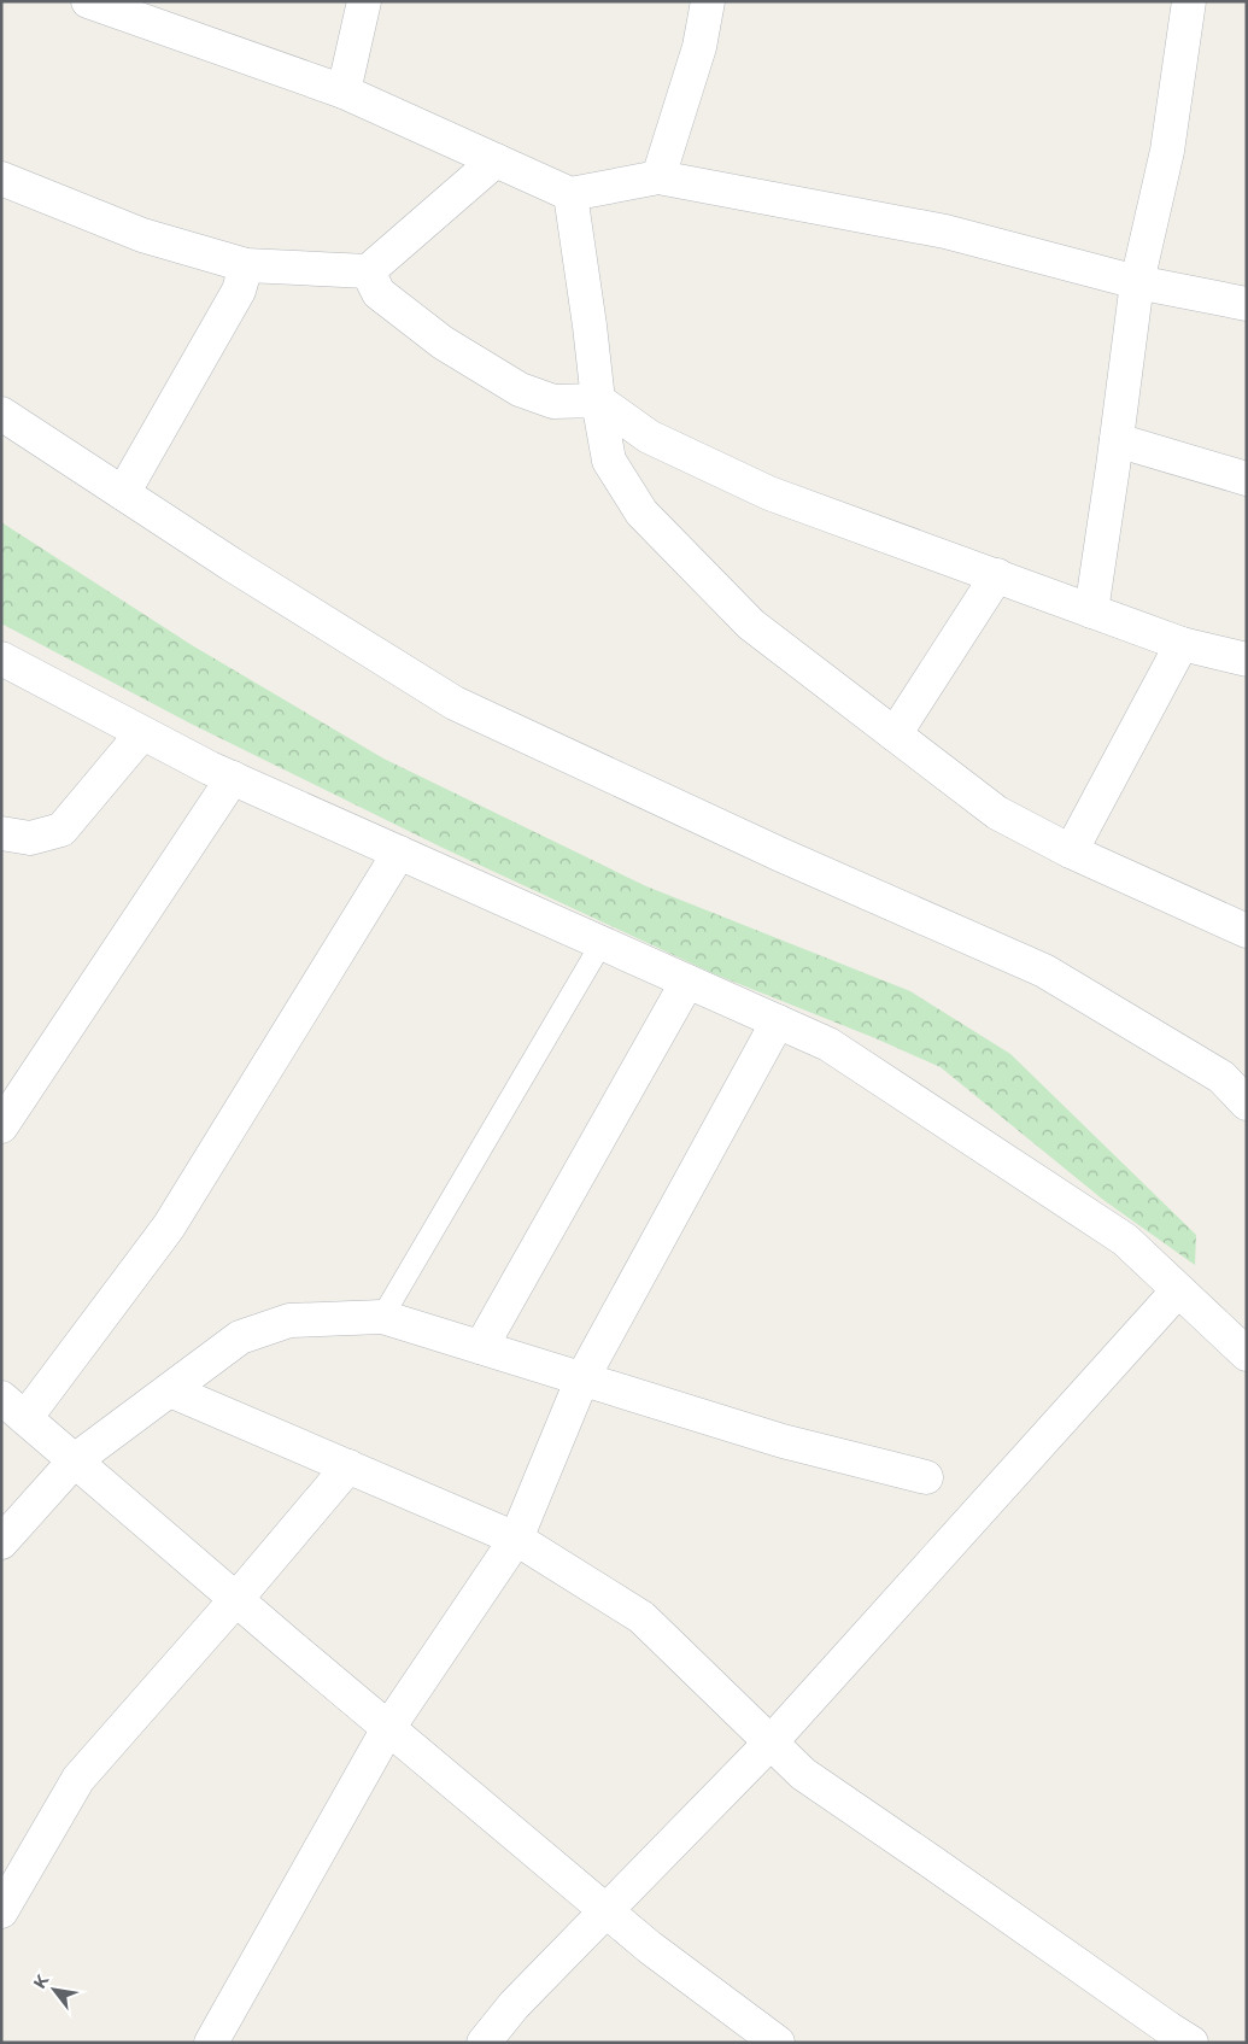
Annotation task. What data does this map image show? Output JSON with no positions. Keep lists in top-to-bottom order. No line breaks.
{"north":"top left"}
